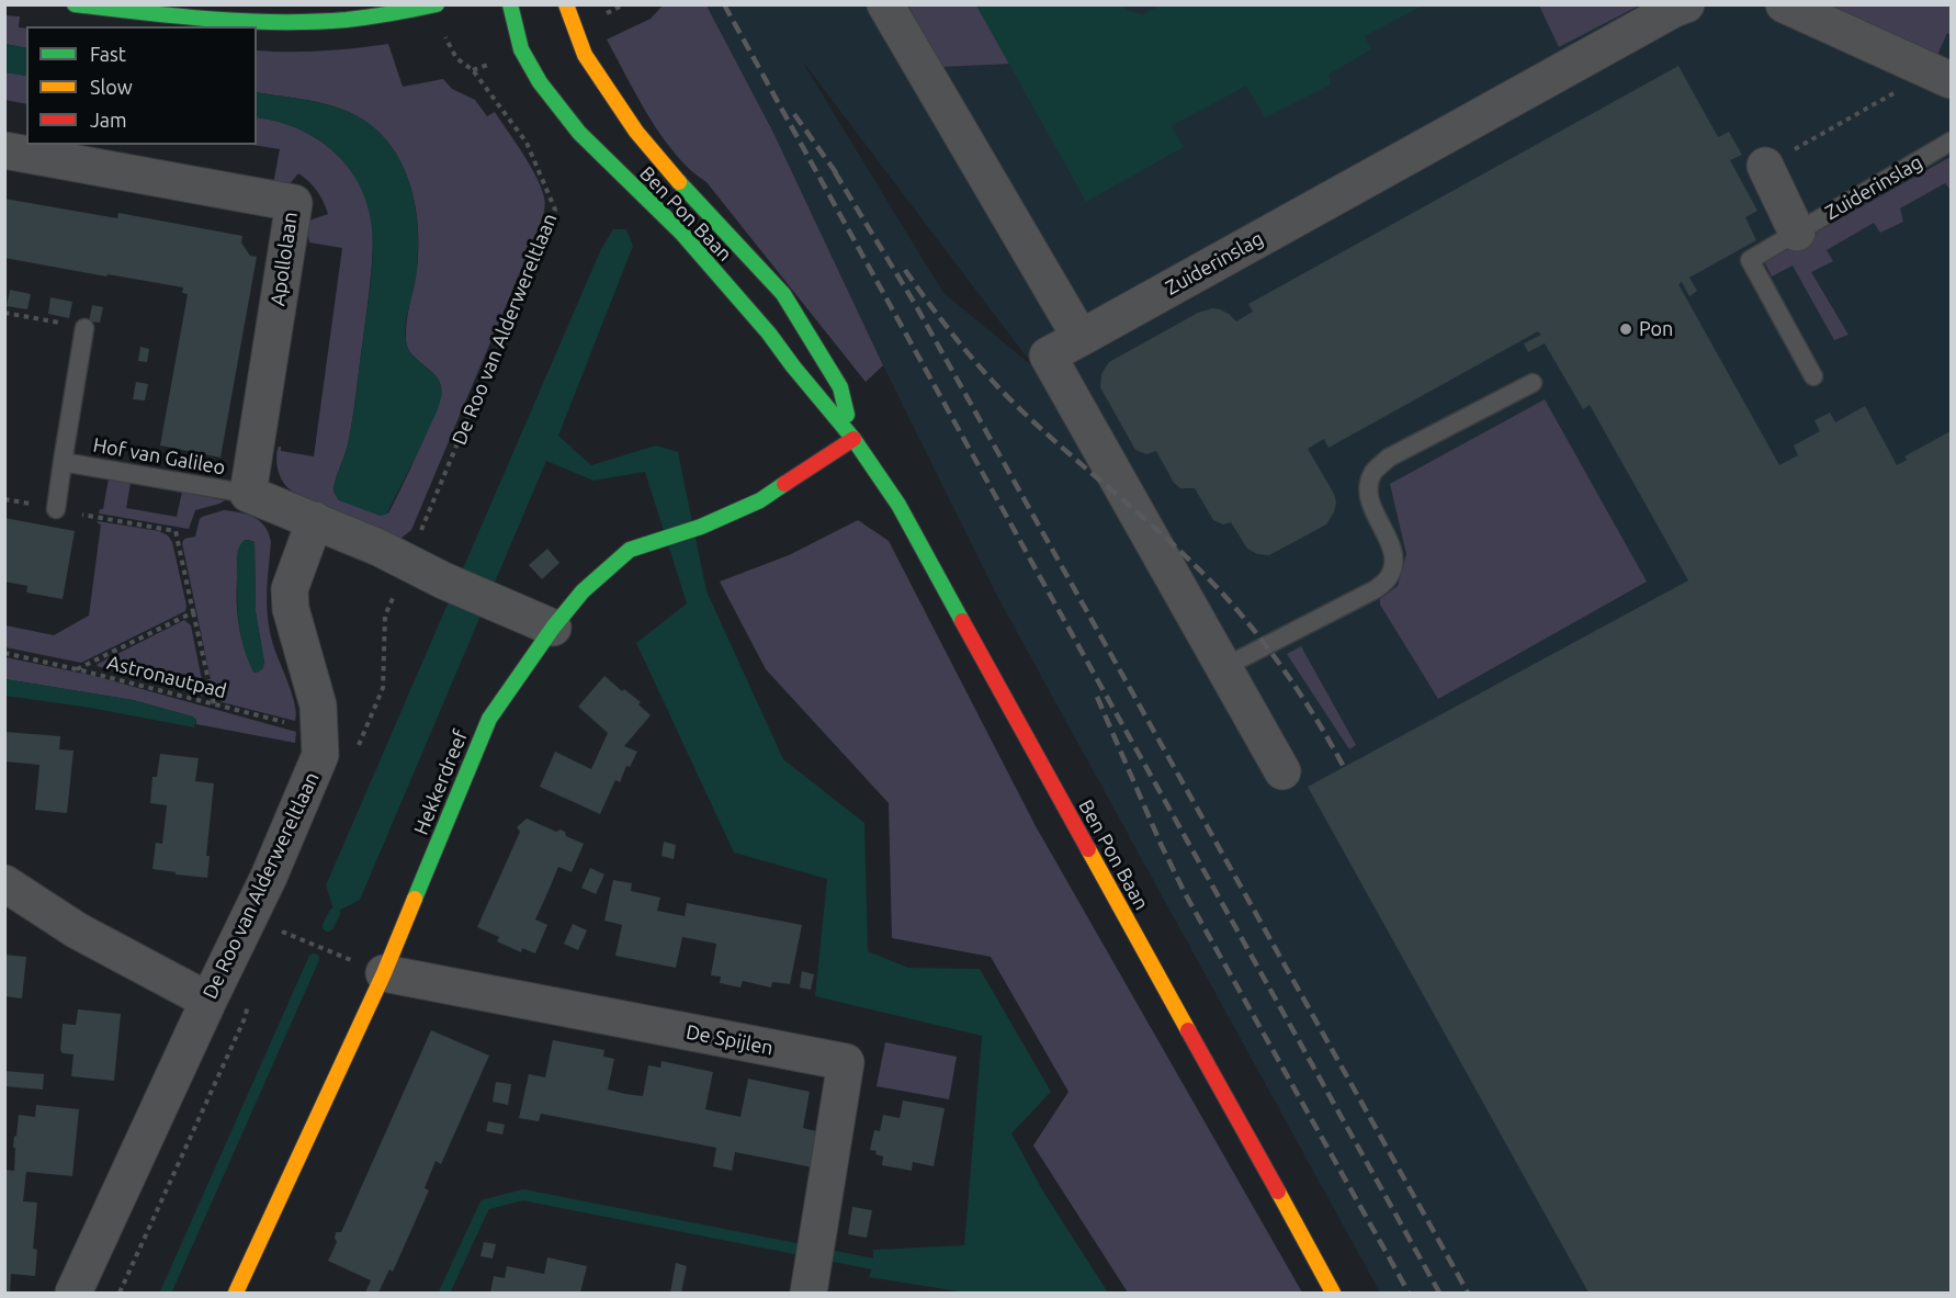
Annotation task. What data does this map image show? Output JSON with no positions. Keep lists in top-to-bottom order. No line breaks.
{"streets":{"street":["Zuiderinslag","Ben Pon Baan","Apollolaan","De Roo van Alderwereltlaan","Hekkerdreef","De Spijlen"],"lane":["Hof van Galileo"],"path":["Astronautpad"]},"crossings":[["Ben Pon Baan","Hekkerdreef"],["Apollolaan","Hof van Galileo"],["De Roo van Alderwereltlaan","Astronautpad"],["Hekkerdreef","De Spijlen"]],"places":["Pon"],"legend":["Fast","Slow","Jam"]}
